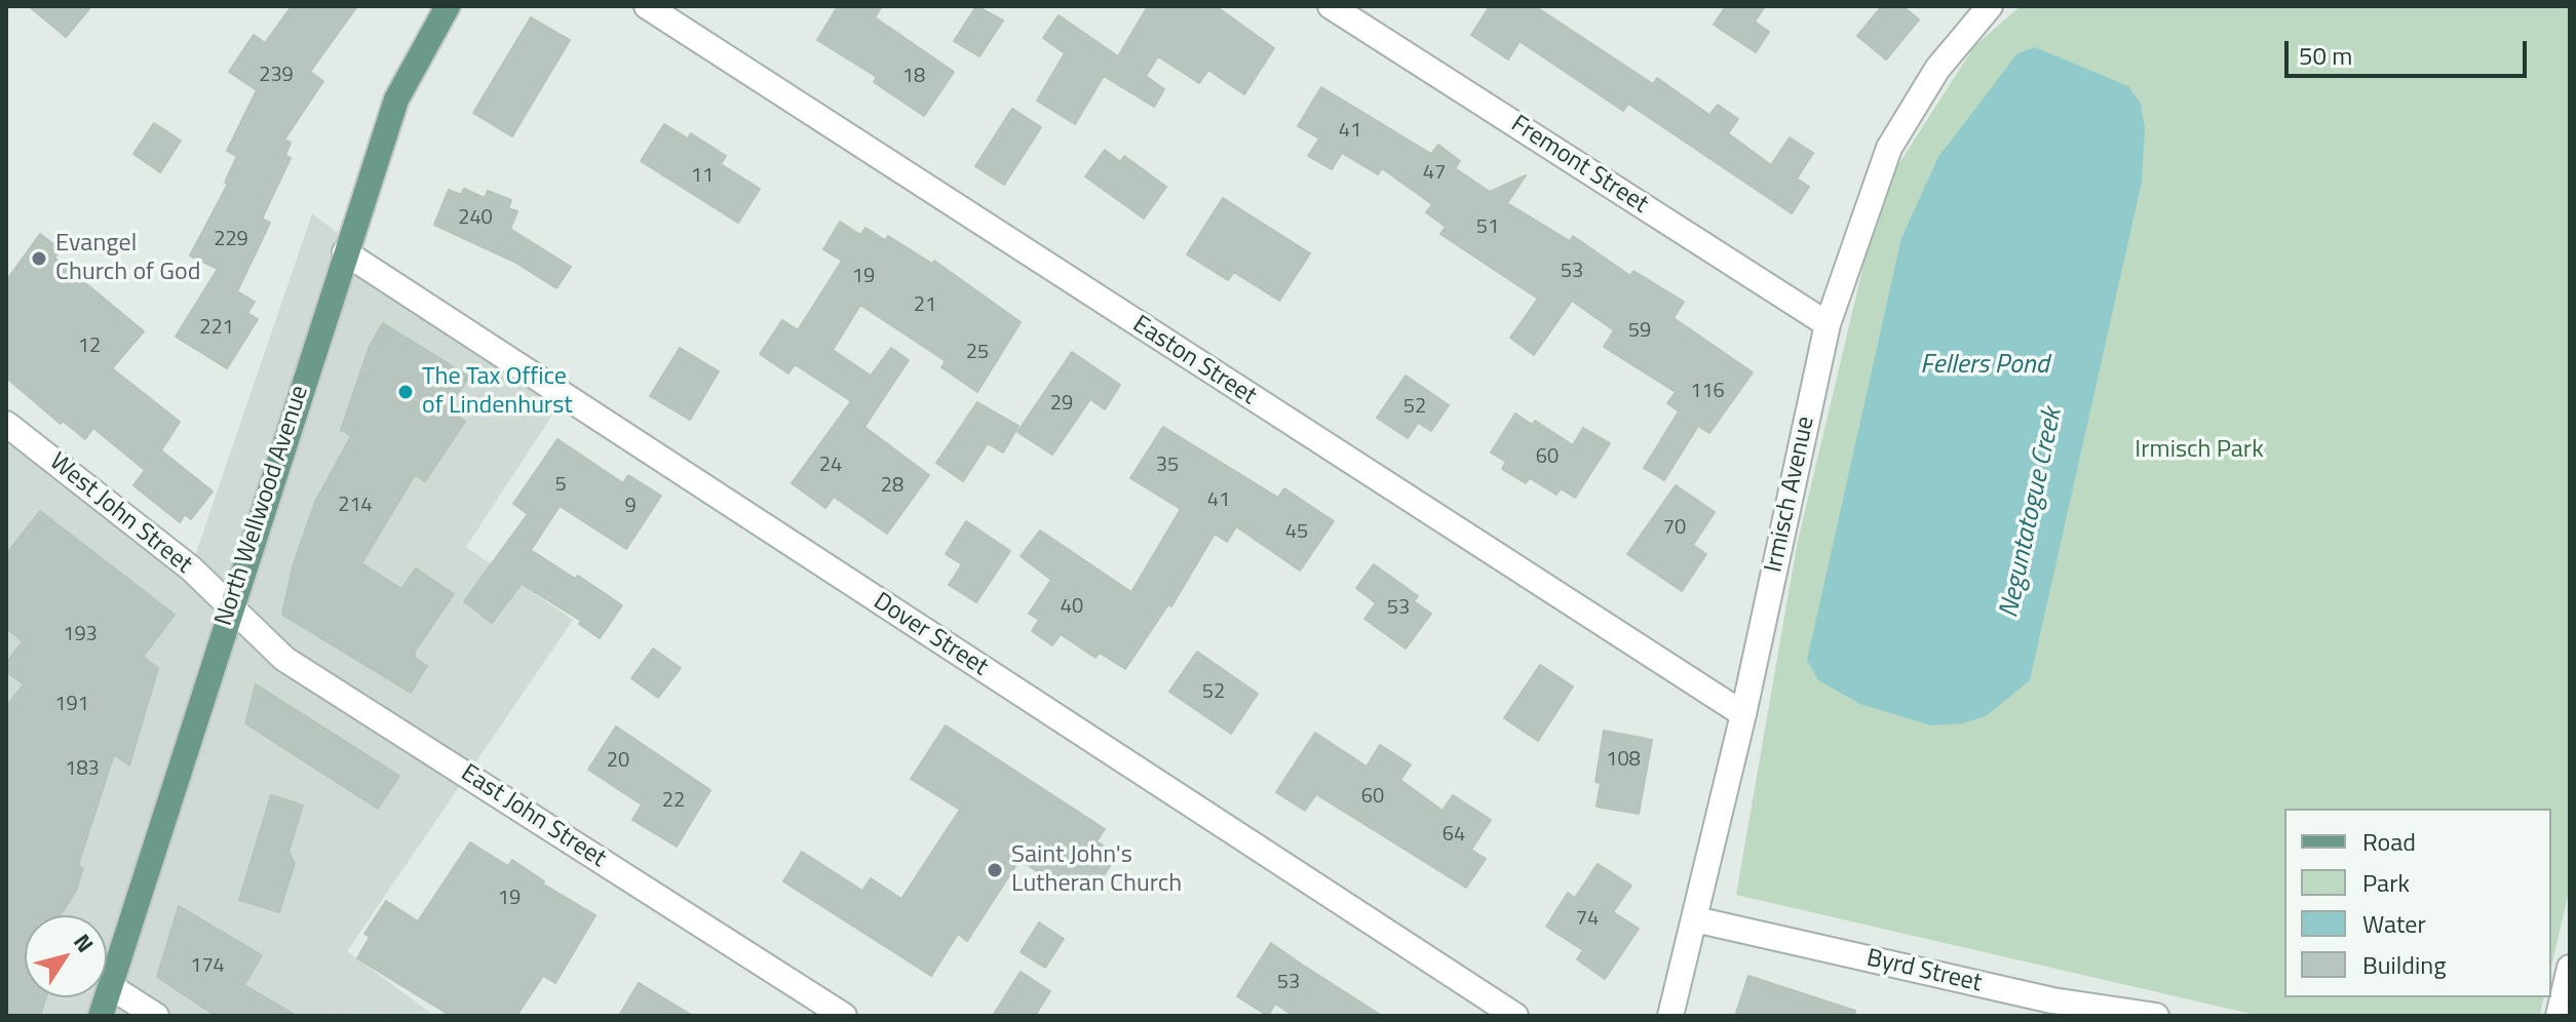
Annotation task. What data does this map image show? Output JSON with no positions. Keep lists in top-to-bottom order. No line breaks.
{"streets":{"main road":["North Wellwood Avenue"],"street":["Fremont Street","Easton Street","Irmisch Avenue","West John Street","Dover Street","East John Street","Byrd Street"]},"crossings":[["Fremont Street","Irmisch Avenue"],["Easton Street","Irmisch Avenue"],["Irmisch Avenue","Byrd Street"],["North Wellwood Avenue","West John Street"],["North Wellwood Avenue","Dover Street"],["North Wellwood Avenue","East John Street"],["West John Street","East John Street"]],"water":["Fellers Pond","Neguntatogue Creek"],"parks":["Irmisch Park"],"places":["Evangel Church of God","The Tax Office of Lindenhurst","Saint John's Lutheran Church"],"house_numbers":["239","18","41","47","11","240","51","229","53","19","21","221","59","12","25","116","29","52","60","24","35","5","28","41","214","9","70","45","40","53","193","52","191","108","20","183","60","22","64","19","74","174","53"],"legend":["Road","Park","Water","Building"],"scale_bar":"50 m","north":"top right"}
